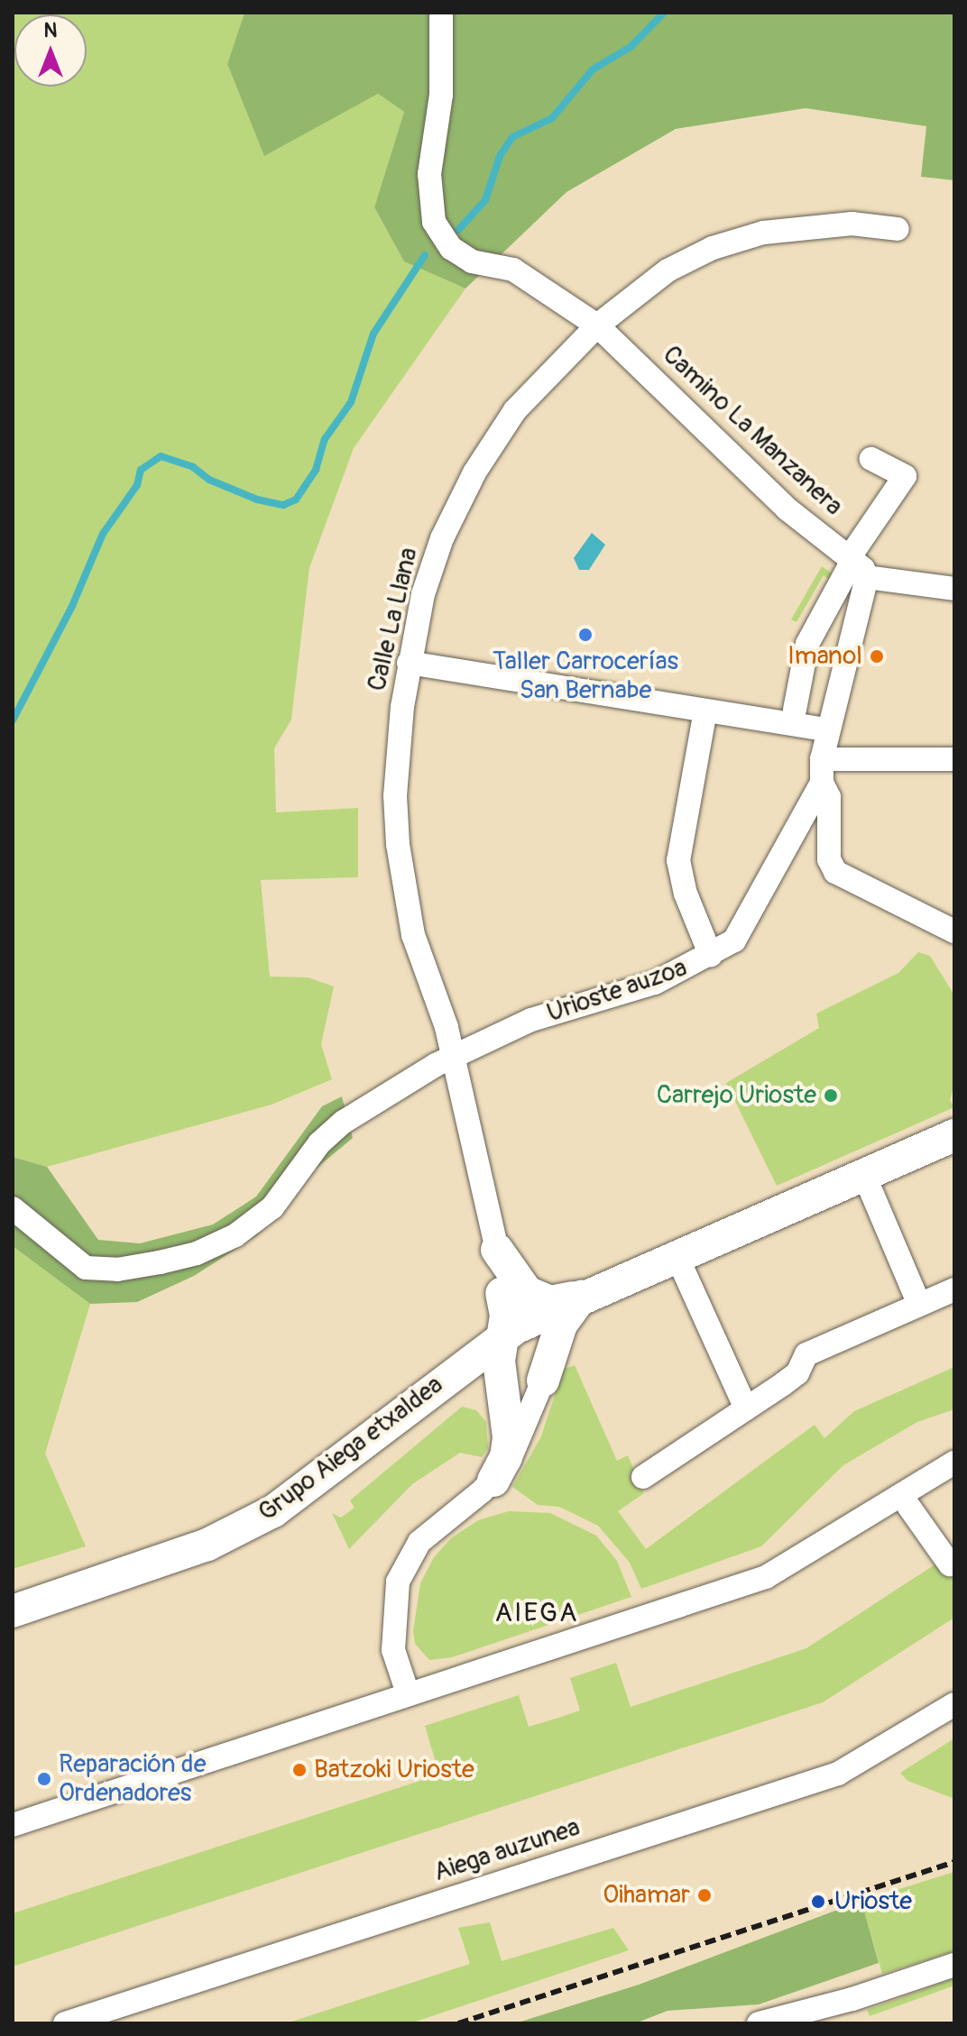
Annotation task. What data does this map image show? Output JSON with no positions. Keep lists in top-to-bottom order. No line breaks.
{"streets":{"street":["Camino La Manzanera","Calle La Llana","Urioste auzoa","Grupo Aiega etxaldea","Aiega auzunea"]},"crossings":[["Camino La Manzanera","Calle La Llana"],["Calle La Llana","Urioste auzoa"]],"districts":["AIEGA"],"places":["Taller Carrocerías San Bernabe","Imanol","Carrejo Urioste","Batzoki Urioste","Reparación de Ordenadores","Oihamar","Urioste"],"north":"top"}
